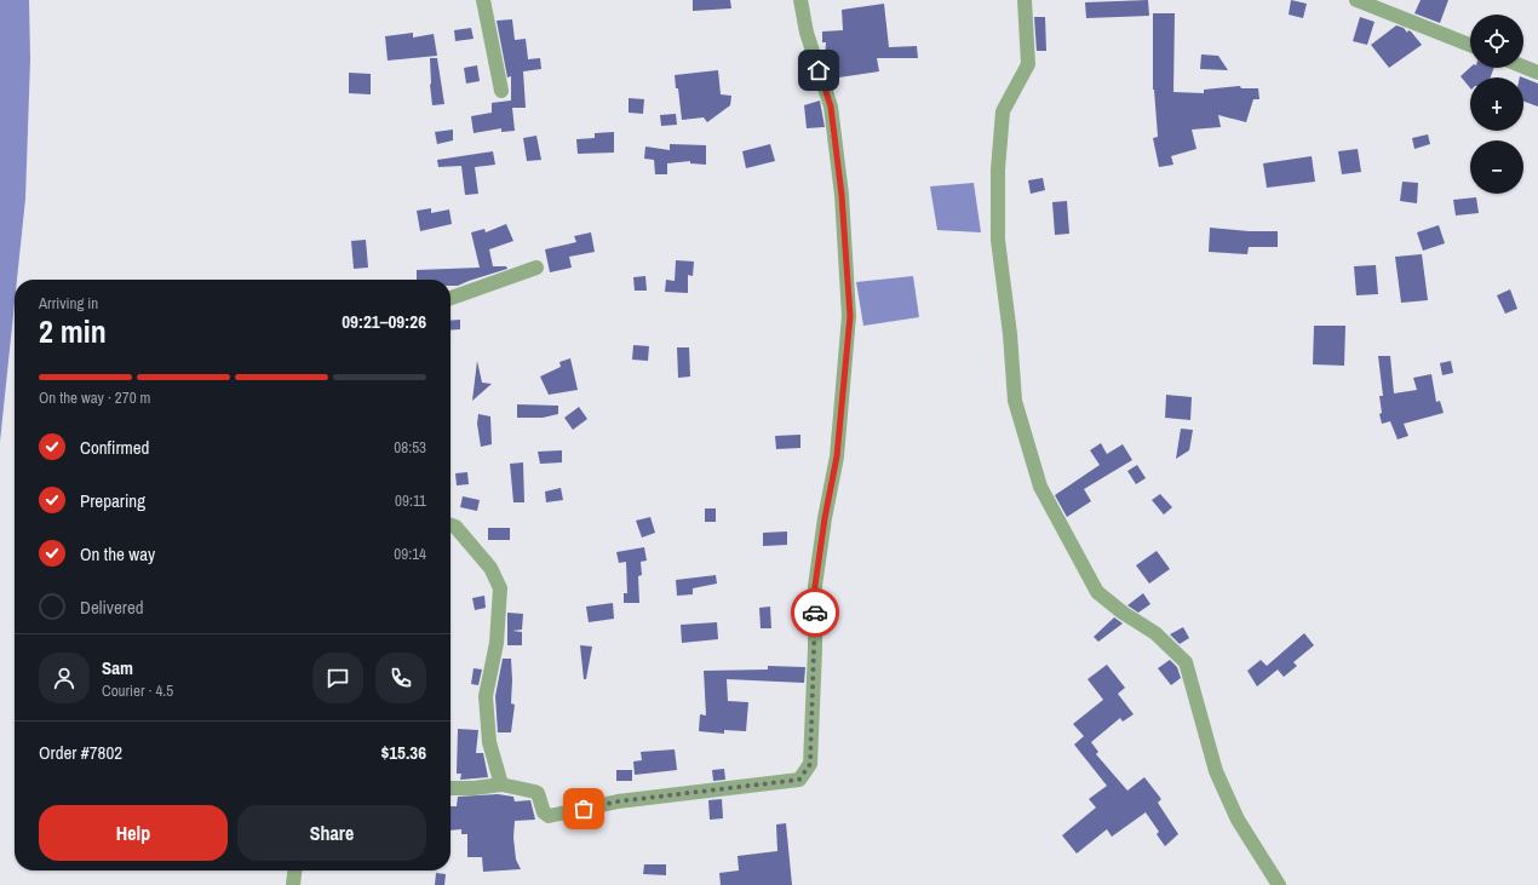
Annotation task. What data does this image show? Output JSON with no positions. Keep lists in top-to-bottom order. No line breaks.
{"page":{"map_buttons":["+","−"],"heading":["2 min","Arriving in","09:21–09:26"],"panel":["Sam","Courier · 4.5","Order #7802","$15.36"],"bar":"On the way · 270 m","list":[["Confirmed","08:53"],["Preparing","09:11"],["On the way","09:14"],"Delivered"],"buttons":["Help","Share"]}}
